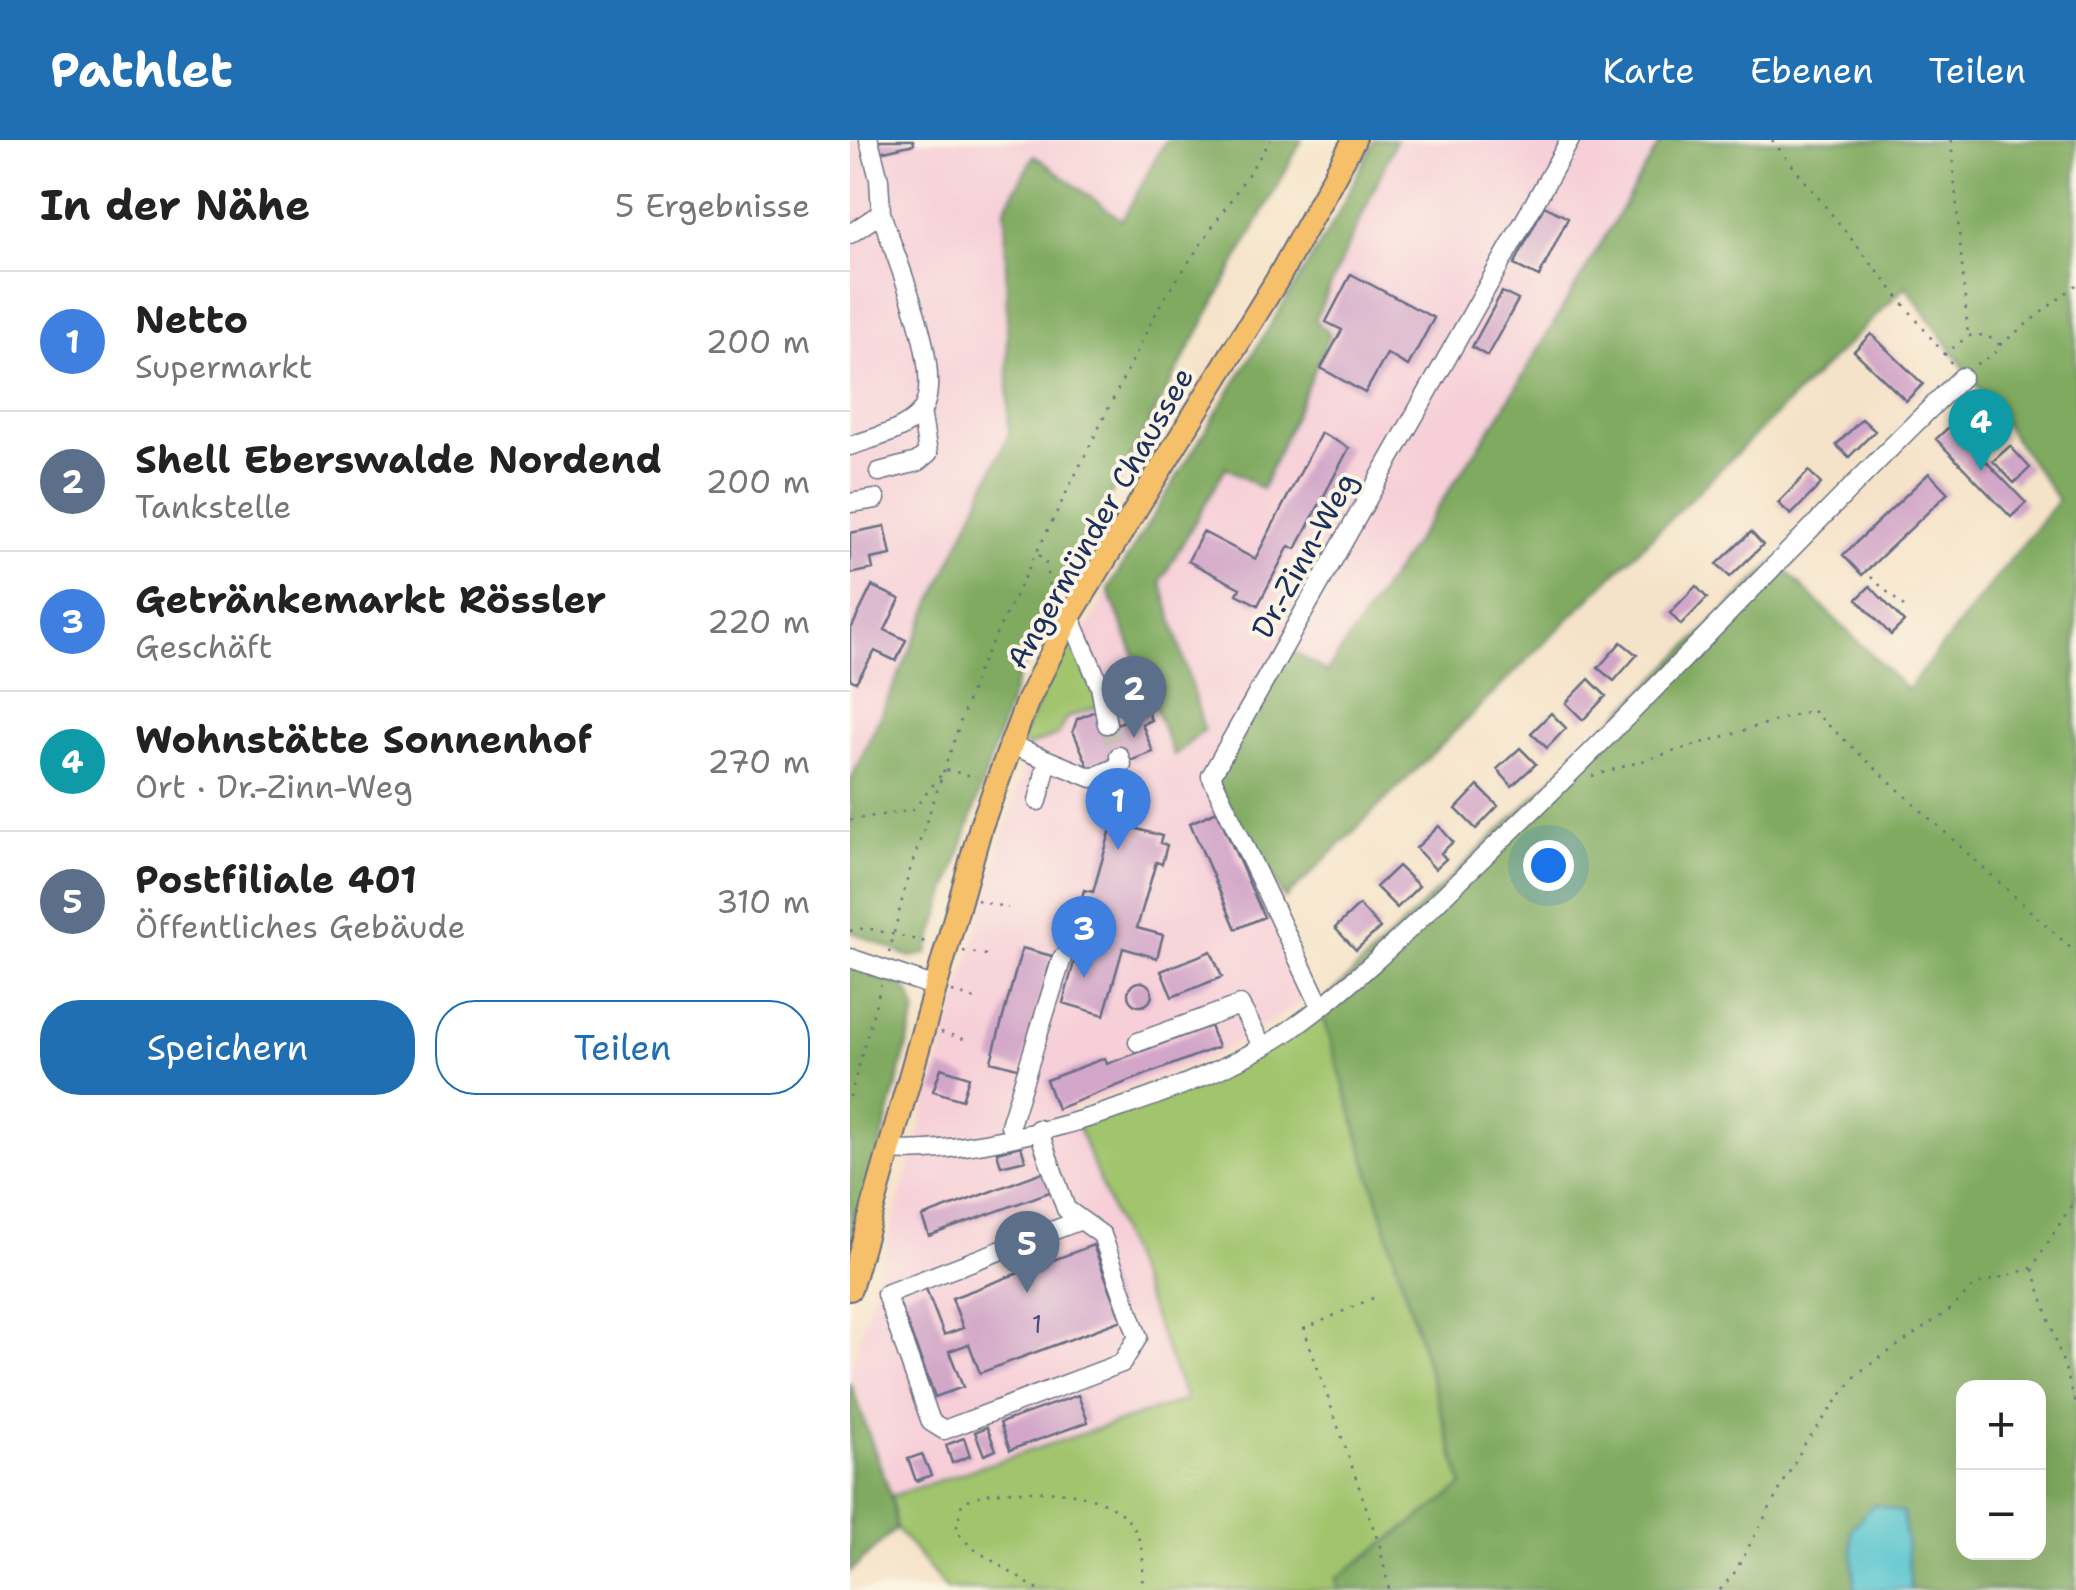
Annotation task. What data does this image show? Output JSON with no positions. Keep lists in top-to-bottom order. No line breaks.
{"streets":{"main road":["Angermünder Chaussee"],"street":["Dr.-Zinn-Weg"]},"house_numbers":["1"],"page":{"header":"Pathlet","nav":["Karte","Ebenen","Teilen"],"heading":["In der Nähe","5 Ergebnisse"],"list":[{"mark":"1","name":"Netto","note":"Supermarkt","value":"200 m"},{"mark":"2","name":"Shell Eberswalde Nordend","note":"Tankstelle","value":"200 m"},{"mark":"3","name":"Getränkemarkt Rössler","note":"Geschäft","value":"220 m"},{"mark":"4","name":"Wohnstätte Sonnenhof","note":"Ort · Dr.-Zinn-Weg","value":"270 m"},{"mark":"5","name":"Postfiliale 401","note":"Öffentliches Gebäude","value":"310 m"}],"pins":["4","2","1","3","5"],"buttons":["Speichern","Teilen"],"map_buttons":["+","−"]}}
